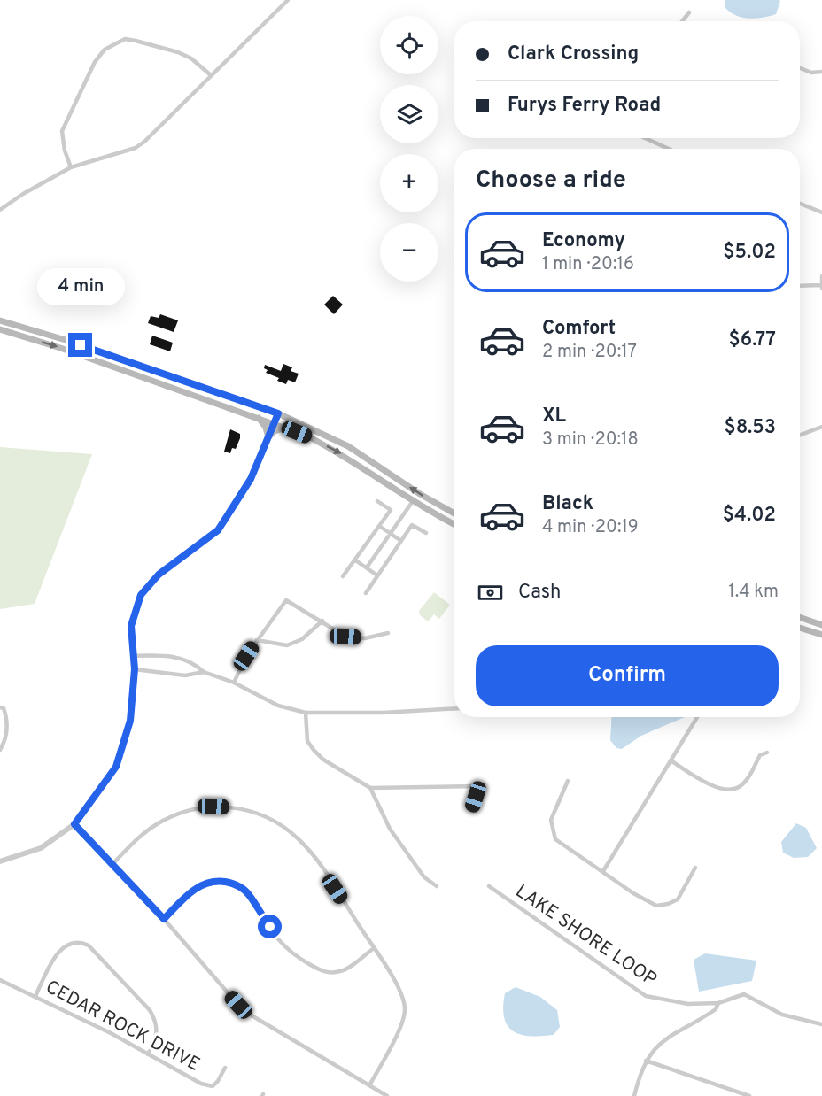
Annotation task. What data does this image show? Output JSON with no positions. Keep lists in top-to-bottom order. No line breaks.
{"streets":{"street":["LAKE SHORE LOOP","CEDAR ROCK DRIVE"]},"page":{"map_buttons":["+","−"],"banner":["Clark Crossing","Furys Ferry Road"],"heading":"Choose a ride","list":[{"name":"Economy","note":"1 min · 20:16","value":"$5.02"},{"name":"Comfort","note":"2 min · 20:17","value":"$6.77"},{"name":"XL","note":"3 min · 20:18","value":"$8.53"},{"name":"Black","note":"4 min · 20:19","value":"$4.02"}],"bubble":"4 min","pay":["Cash","1.4 km"],"buttons":"Confirm"}}
